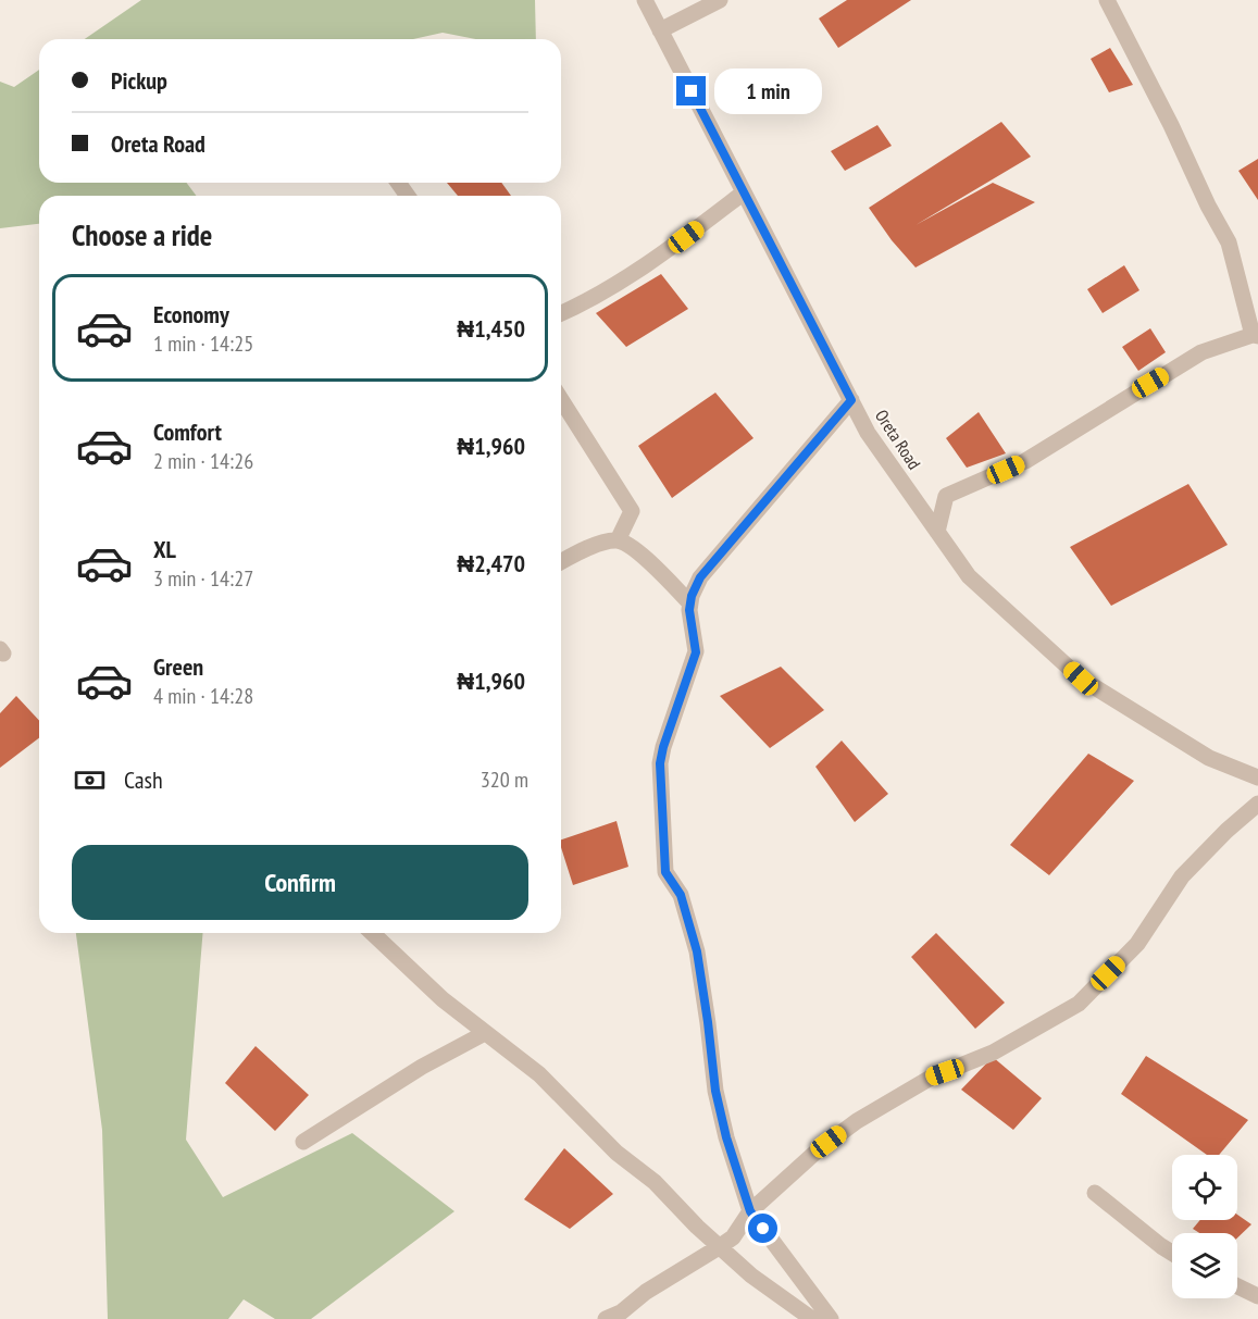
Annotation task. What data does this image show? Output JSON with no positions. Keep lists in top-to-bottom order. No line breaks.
{"streets":{"street":["Oreta Road"]},"page":{"banner":["Pickup","Oreta Road"],"bubble":"1 min","heading":"Choose a ride","list":[{"name":"Economy","note":"1 min · 14:25","value":"₦1,450"},{"name":"Comfort","note":"2 min · 14:26","value":"₦1,960"},{"name":"XL","note":"3 min · 14:27","value":"₦2,470"},{"name":"Green","note":"4 min · 14:28","value":"₦1,960"}],"pay":["Cash","320 m"],"buttons":"Confirm"}}
